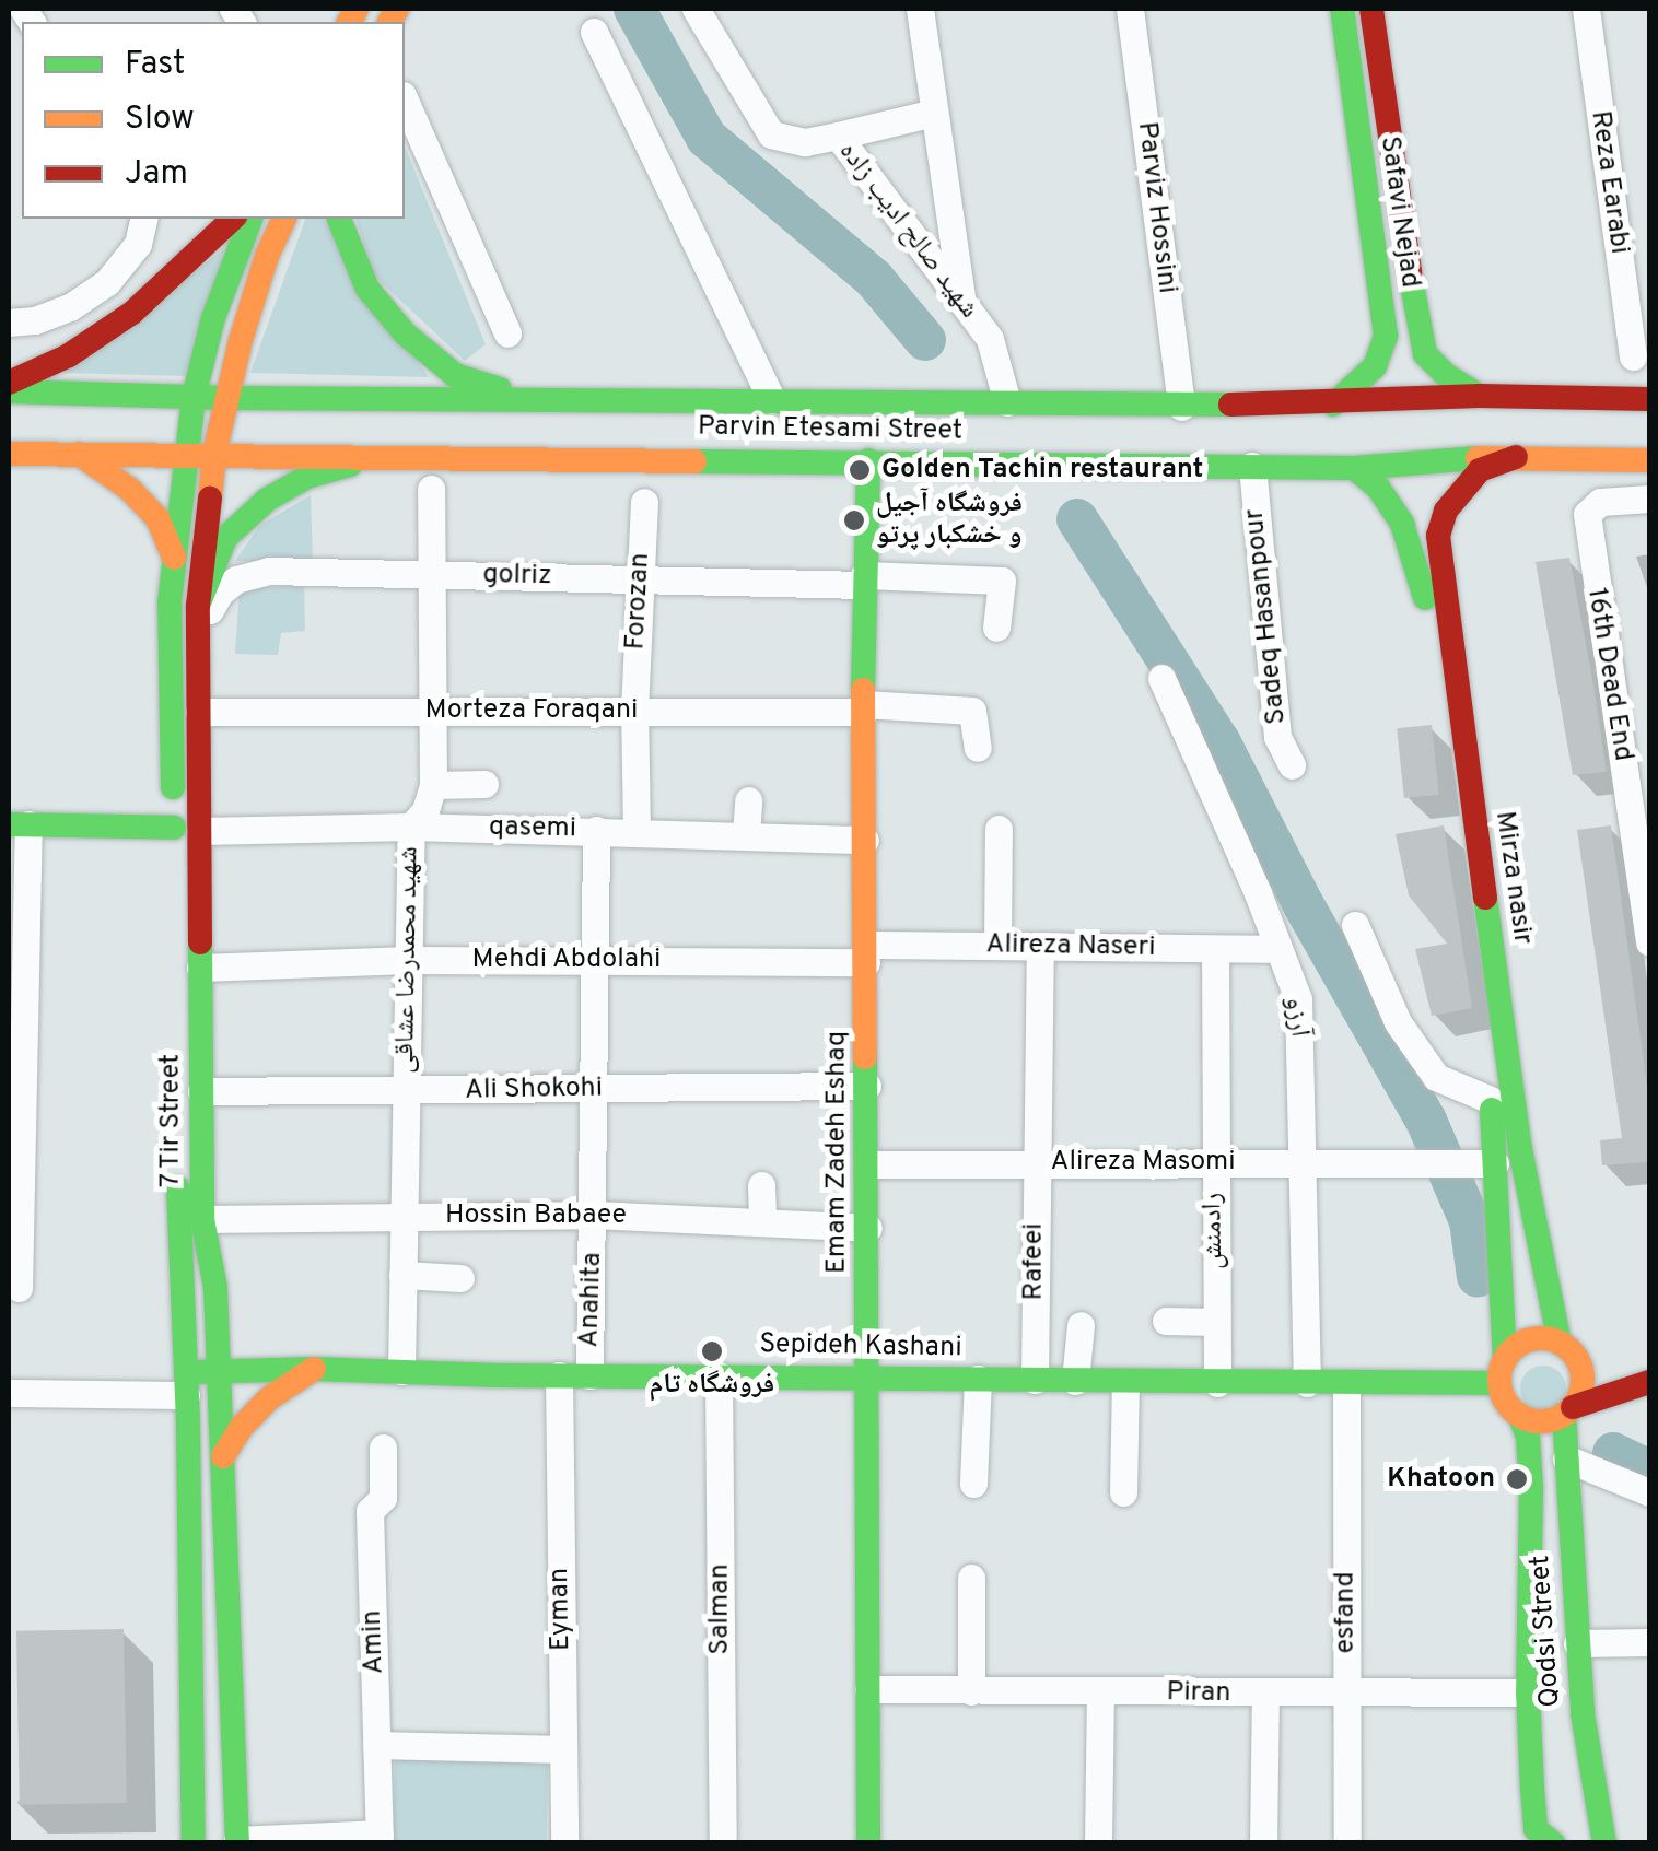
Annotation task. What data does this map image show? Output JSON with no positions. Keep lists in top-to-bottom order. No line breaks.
{"streets":{"street":["Reza Earabi","Parviz Hossini","Safavi Nejad","شهید صالح ادیب زاده","Parvin Etesami Street","golriz","Forozan","Sadeq Hasanpour","16th Dead End","Morteza Foraqani","qasemi","Mirza nasir","Alireza Naseri","شهید محمدرضا عشاقی","Mehdi Abdolahi","آرزو","Ali Shokohi","7 Tir Street","Emam Zadeh Eshaq","Alireza Masomi","Hossin Babaee","رادمنش","Rafeei","Anahita","Sepideh Kashani","Eyman","Salman","esfand","Qodsi Street","Amin","Piran"]},"crossings":[["Parviz Hossini","Parvin Etesami Street"],["Safavi Nejad","Parvin Etesami Street"],["شهید صالح ادیب زاده","Parvin Etesami Street"],["Parvin Etesami Street","Sadeq Hasanpour"],["Parvin Etesami Street","Mirza nasir"],["Parvin Etesami Street","7 Tir Street"],["Parvin Etesami Street","Emam Zadeh Eshaq"],["golriz","Forozan"],["golriz","شهید محمدرضا عشاقی"],["golriz","7 Tir Street"],["golriz","Emam Zadeh Eshaq"],["Forozan","Morteza Foraqani"],["Forozan","qasemi"],["Morteza Foraqani","شهید محمدرضا عشاقی"],["Morteza Foraqani","7 Tir Street"],["Morteza Foraqani","Emam Zadeh Eshaq"],["qasemi","شهید محمدرضا عشاقی"],["qasemi","7 Tir Street"],["qasemi","Emam Zadeh Eshaq"],["qasemi","Anahita"],["Mirza nasir","Alireza Masomi"],["Mirza nasir","Sepideh Kashani"],["Mirza nasir","Qodsi Street"],["Alireza Naseri","Mehdi Abdolahi"],["Alireza Naseri","آرزو"],["Alireza Naseri","Emam Zadeh Eshaq"],["Alireza Naseri","رادمنش"],["Alireza Naseri","Rafeei"],["شهید محمدرضا عشاقی","Mehdi Abdolahi"],["شهید محمدرضا عشاقی","Ali Shokohi"],["شهید محمدرضا عشاقی","Hossin Babaee"],["شهید محمدرضا عشاقی","Sepideh Kashani"],["Mehdi Abdolahi","7 Tir Street"],["Mehdi Abdolahi","Emam Zadeh Eshaq"],["Mehdi Abdolahi","Anahita"],["آرزو","Alireza Masomi"],["آرزو","Sepideh Kashani"],["Ali Shokohi","7 Tir Street"],["Ali Shokohi","Emam Zadeh Eshaq"],["Ali Shokohi","Anahita"],["7 Tir Street","Hossin Babaee"],["7 Tir Street","Sepideh Kashani"],["Emam Zadeh Eshaq","Alireza Masomi"],["Emam Zadeh Eshaq","Hossin Babaee"],["Emam Zadeh Eshaq","Sepideh Kashani"],["Emam Zadeh Eshaq","Piran"],["Alireza Masomi","رادمنش"],["Alireza Masomi","Rafeei"],["Hossin Babaee","Anahita"],["رادمنش","Sepideh Kashani"],["Rafeei","Sepideh Kashani"],["Anahita","Sepideh Kashani"],["Sepideh Kashani","Eyman"],["Sepideh Kashani","Salman"],["Sepideh Kashani","esfand"],["Sepideh Kashani","Qodsi Street"],["esfand","Piran"],["Qodsi Street","Piran"]],"places":["Golden Tachin restaurant","فروشگاه آجیل و خشکبار پرتو","فروشگاه تام","Khatoon"],"legend":["Fast","Slow","Jam"]}
